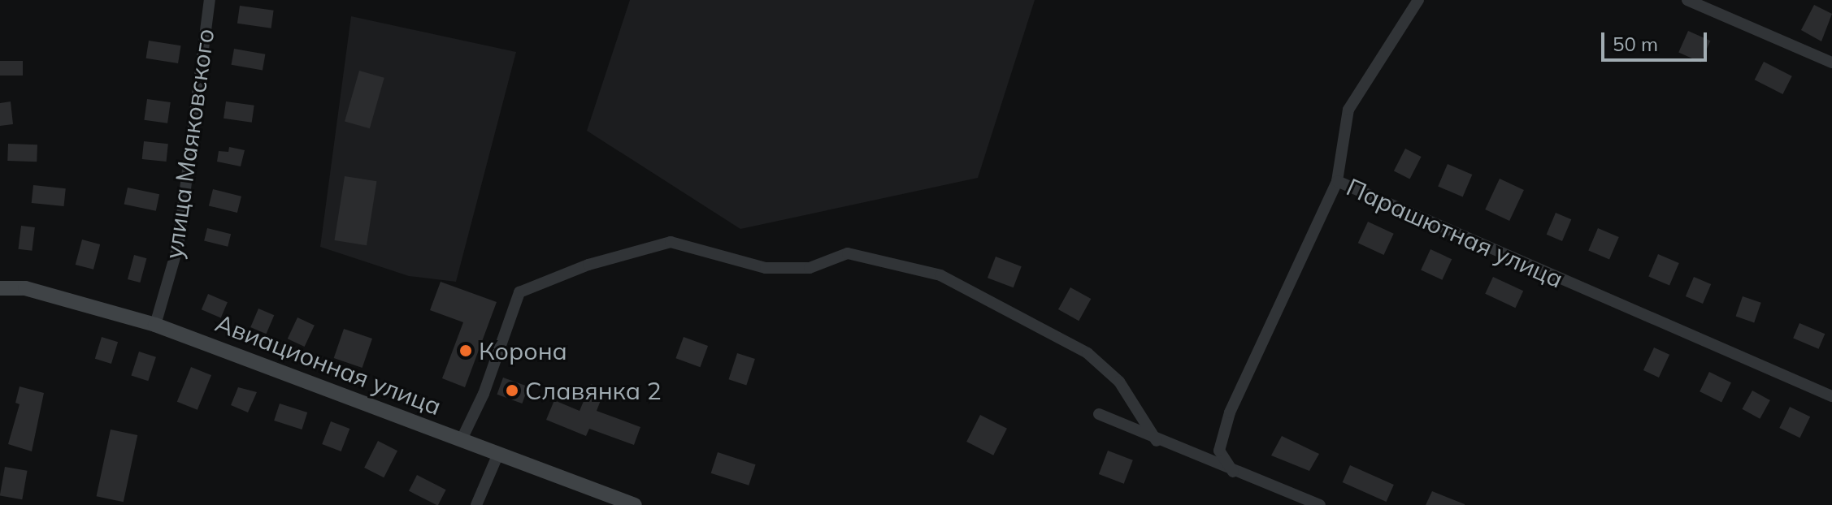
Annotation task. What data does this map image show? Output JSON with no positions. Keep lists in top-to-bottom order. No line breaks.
{"streets":{"main road":["Авиационная улица"],"street":["улица Маяковского","Парашютная улица"]},"crossings":[["улица Маяковского","Авиационная улица"]],"places":["Корона","Славянка 2"],"scale_bar":"50 m"}
